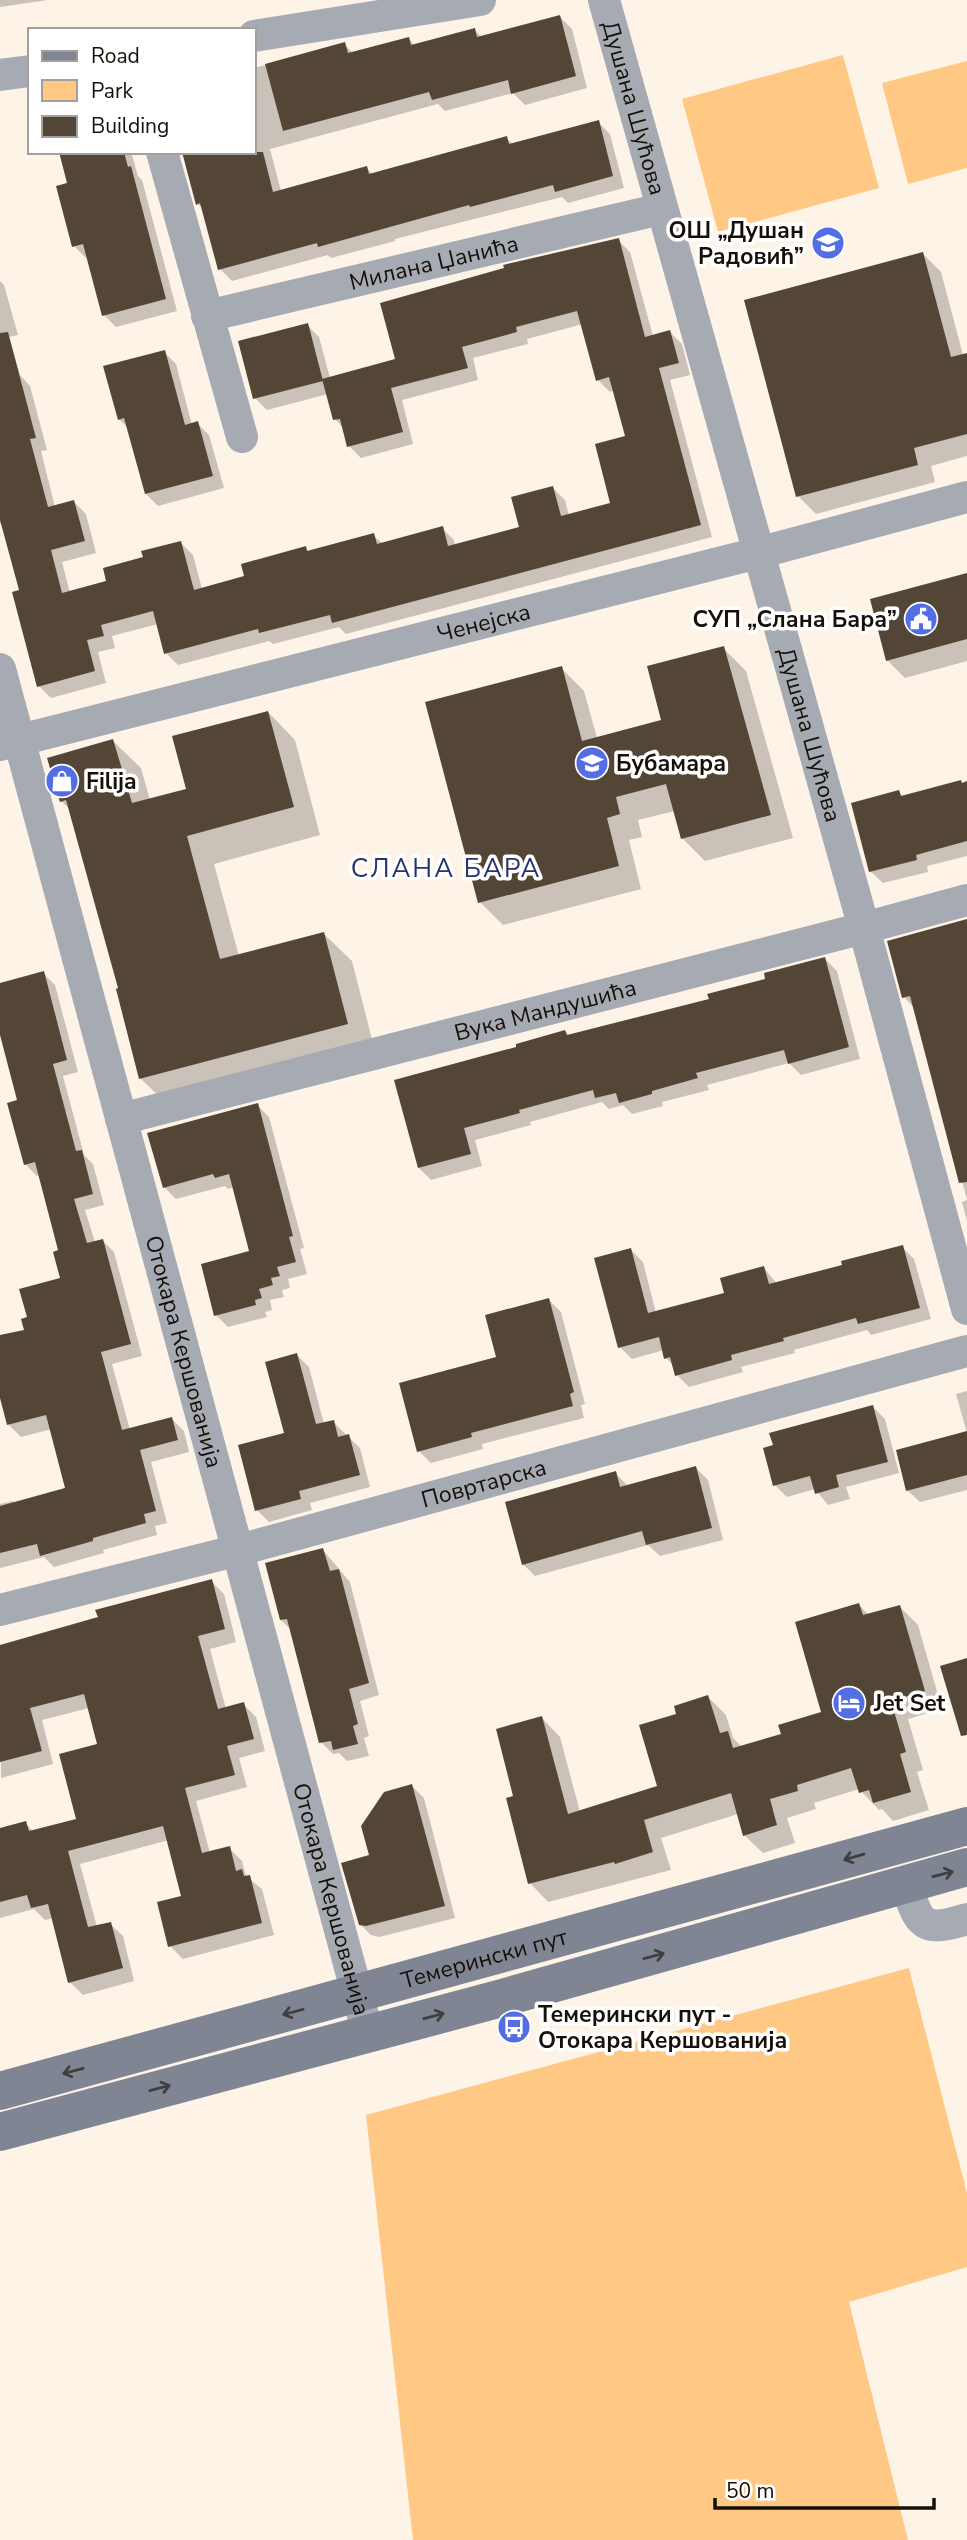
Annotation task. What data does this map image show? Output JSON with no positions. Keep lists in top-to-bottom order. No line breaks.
{"streets":{"main road":["Темерински пут"],"street":["Душана Шућова","Милана Џанића","Ченејска","Вука Мандушића","Отокара Кершованија","Повртарска"]},"crossings":[["Душана Шућова","Милана Џанића"],["Душана Шућова","Ченејска"],["Душана Шућова","Вука Мандушића"],["Ченејска","Отокара Кершованија"],["Вука Мандушића","Отокара Кершованија"],["Отокара Кершованија","Повртарска"],["Отокара Кершованија","Темерински пут"]],"districts":["СЛАНА БАРА"],"places":{"school or university":["ОШ „Душан Радовић”","Бубамара"],"public building":["СУП „Слана Бара”"],"shop":["Filija"],"hotel":["Jet Set"],"bus stop":["Темерински пут - Отокара Кершованија"]},"legend":["Road","Park","Building"],"scale_bar":"50 m"}
